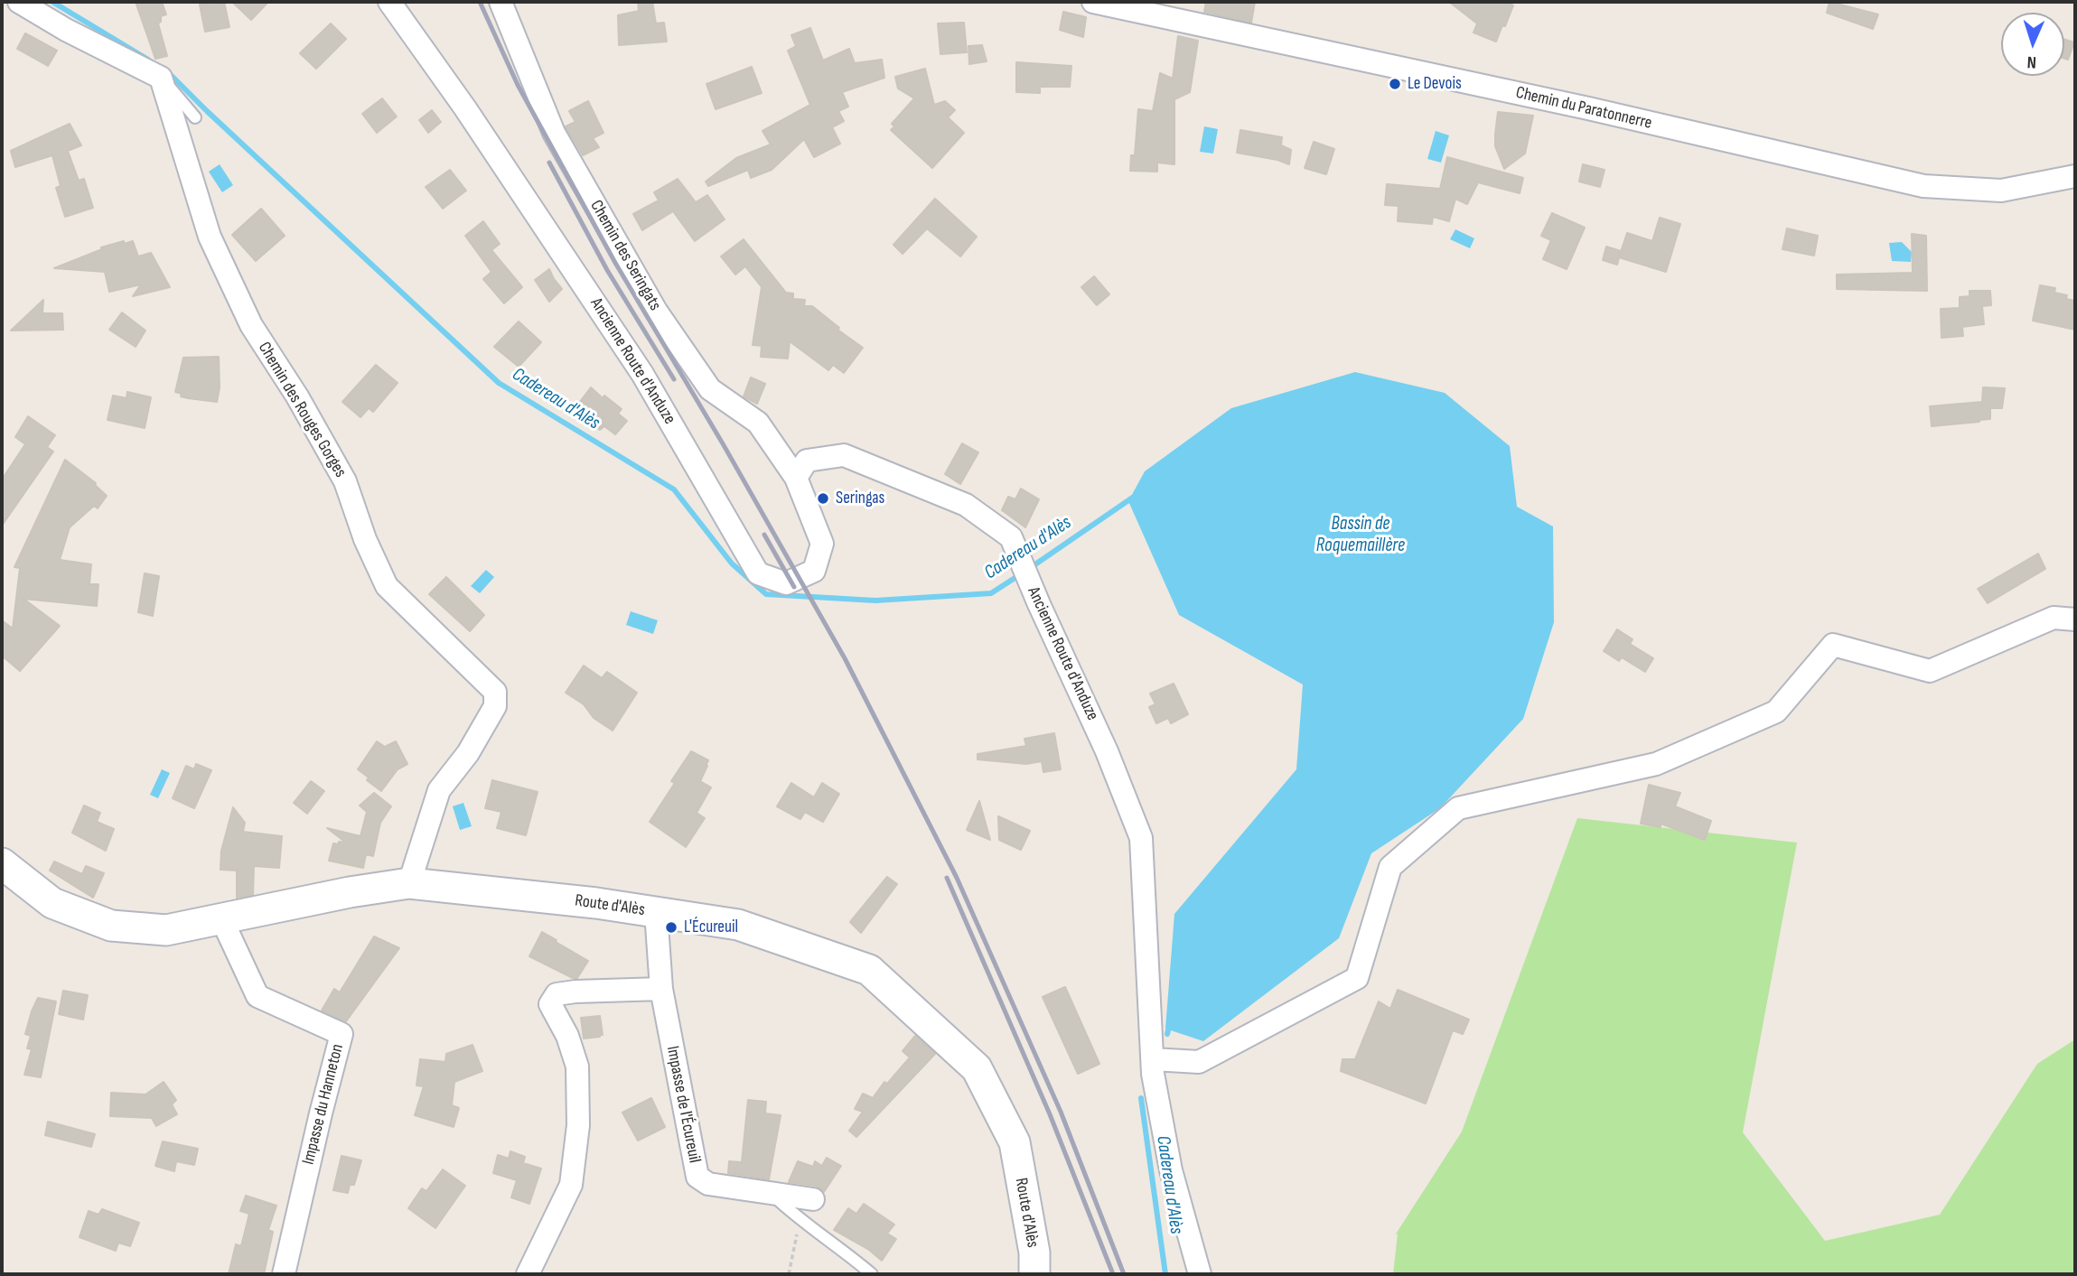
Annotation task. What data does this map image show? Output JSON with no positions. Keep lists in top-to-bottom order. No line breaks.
{"streets":{"main road":["Route d'Alès"],"street":["Chemin du Paratonnerre","Chemin des Seringats","Ancienne Route d'Anduze","Chemin des Rouges Gorges","Impasse du Hanneton","Impasse de l'Écureuil"]},"crossings":[["Chemin des Seringats","Ancienne Route d'Anduze"],["Chemin des Rouges Gorges","Route d'Alès"],["Route d'Alès","Impasse du Hanneton"],["Route d'Alès","Impasse de l'Écureuil"]],"water":["Cadereau d'Alès","Bassin de Roquemaillère"],"places":["Le Devois","Seringas","L'Écureuil"],"north":"bottom"}
